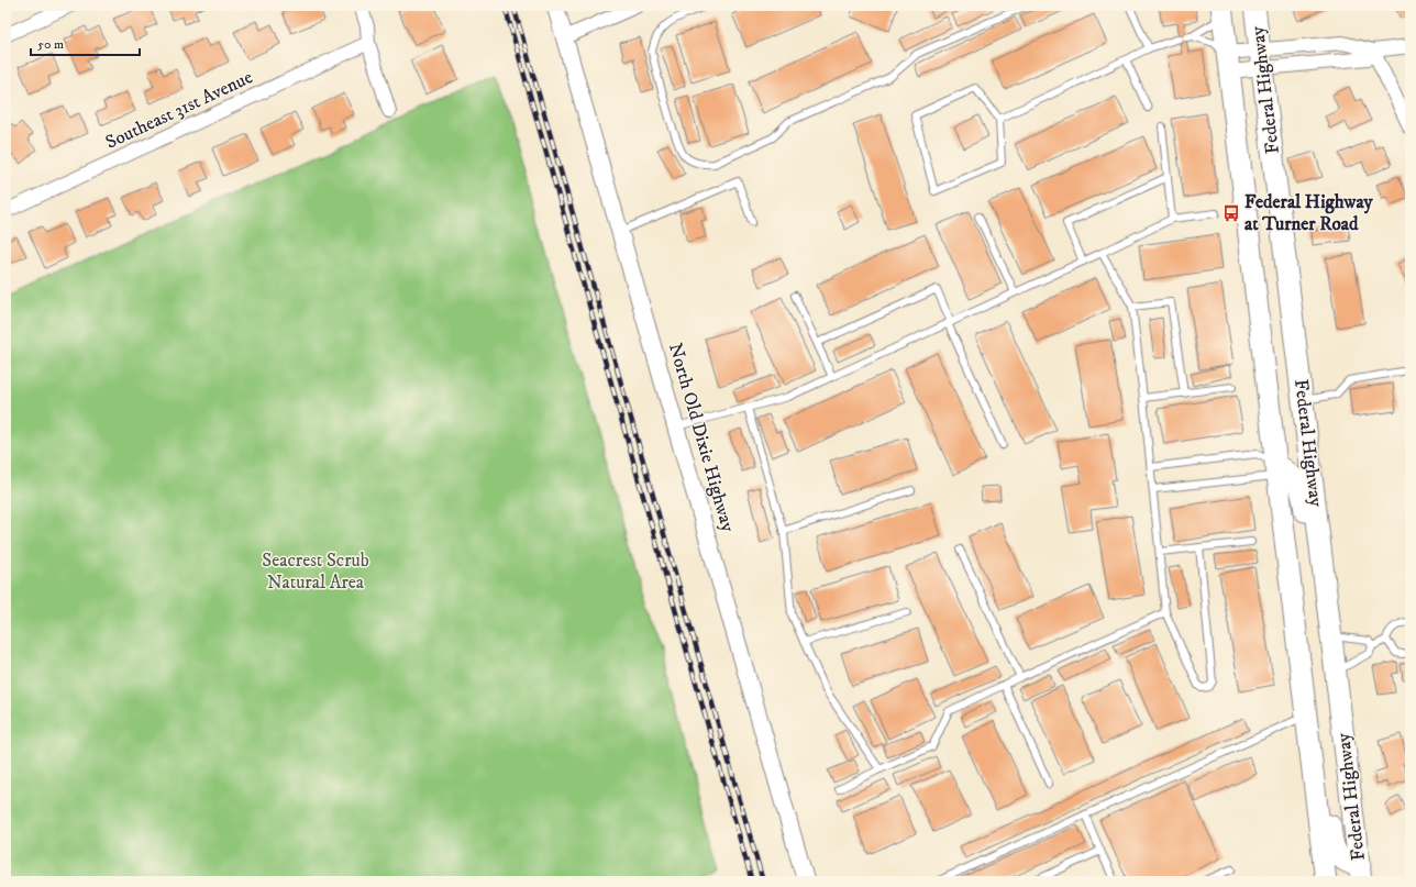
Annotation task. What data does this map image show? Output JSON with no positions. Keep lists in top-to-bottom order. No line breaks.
{"streets":{"main road":["Federal Highway"],"street":["Southeast 31st Avenue","North Old Dixie Highway"]},"parks":["Seacrest Scrub Natural Area"],"places":{"bus stop":["Federal Highway at Turner Road"]},"scale_bar":"50 m"}
